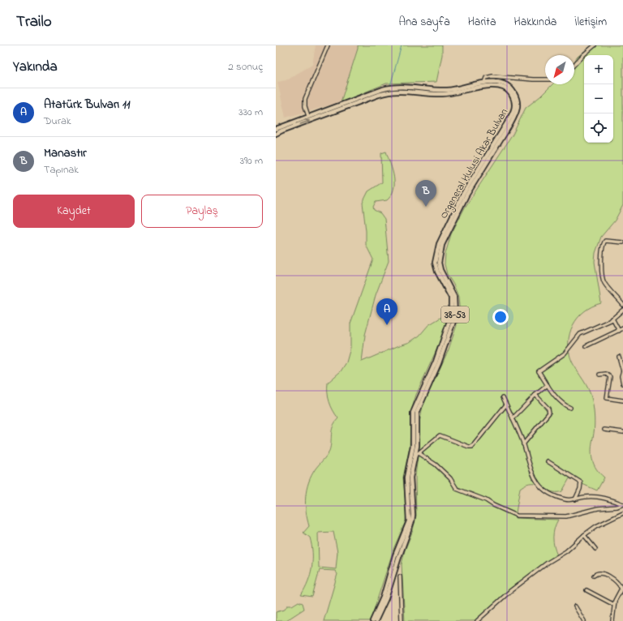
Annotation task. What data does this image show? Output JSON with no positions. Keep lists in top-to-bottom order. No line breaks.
{"streets":{"main road":["Orgeneral Hulusi Akar Bulvarı","38-53"]},"crossings":[["Orgeneral Hulusi Akar Bulvarı","38-53"]],"north":"bottom left","page":{"header":"Trailo","nav":["Ana sayfa","Harita","Hakkında","İletişim"],"heading":["Yakında","2 sonuç"],"map_buttons":["+","−"],"list":[{"mark":"A","name":"Atatürk Bulvarı 11","note":"Durak","value":"330 m"},{"mark":"B","name":"Manastır","note":"Tapınak","value":"390 m"}],"pins":["B","A"],"buttons":["Kaydet","Paylaş"]}}
